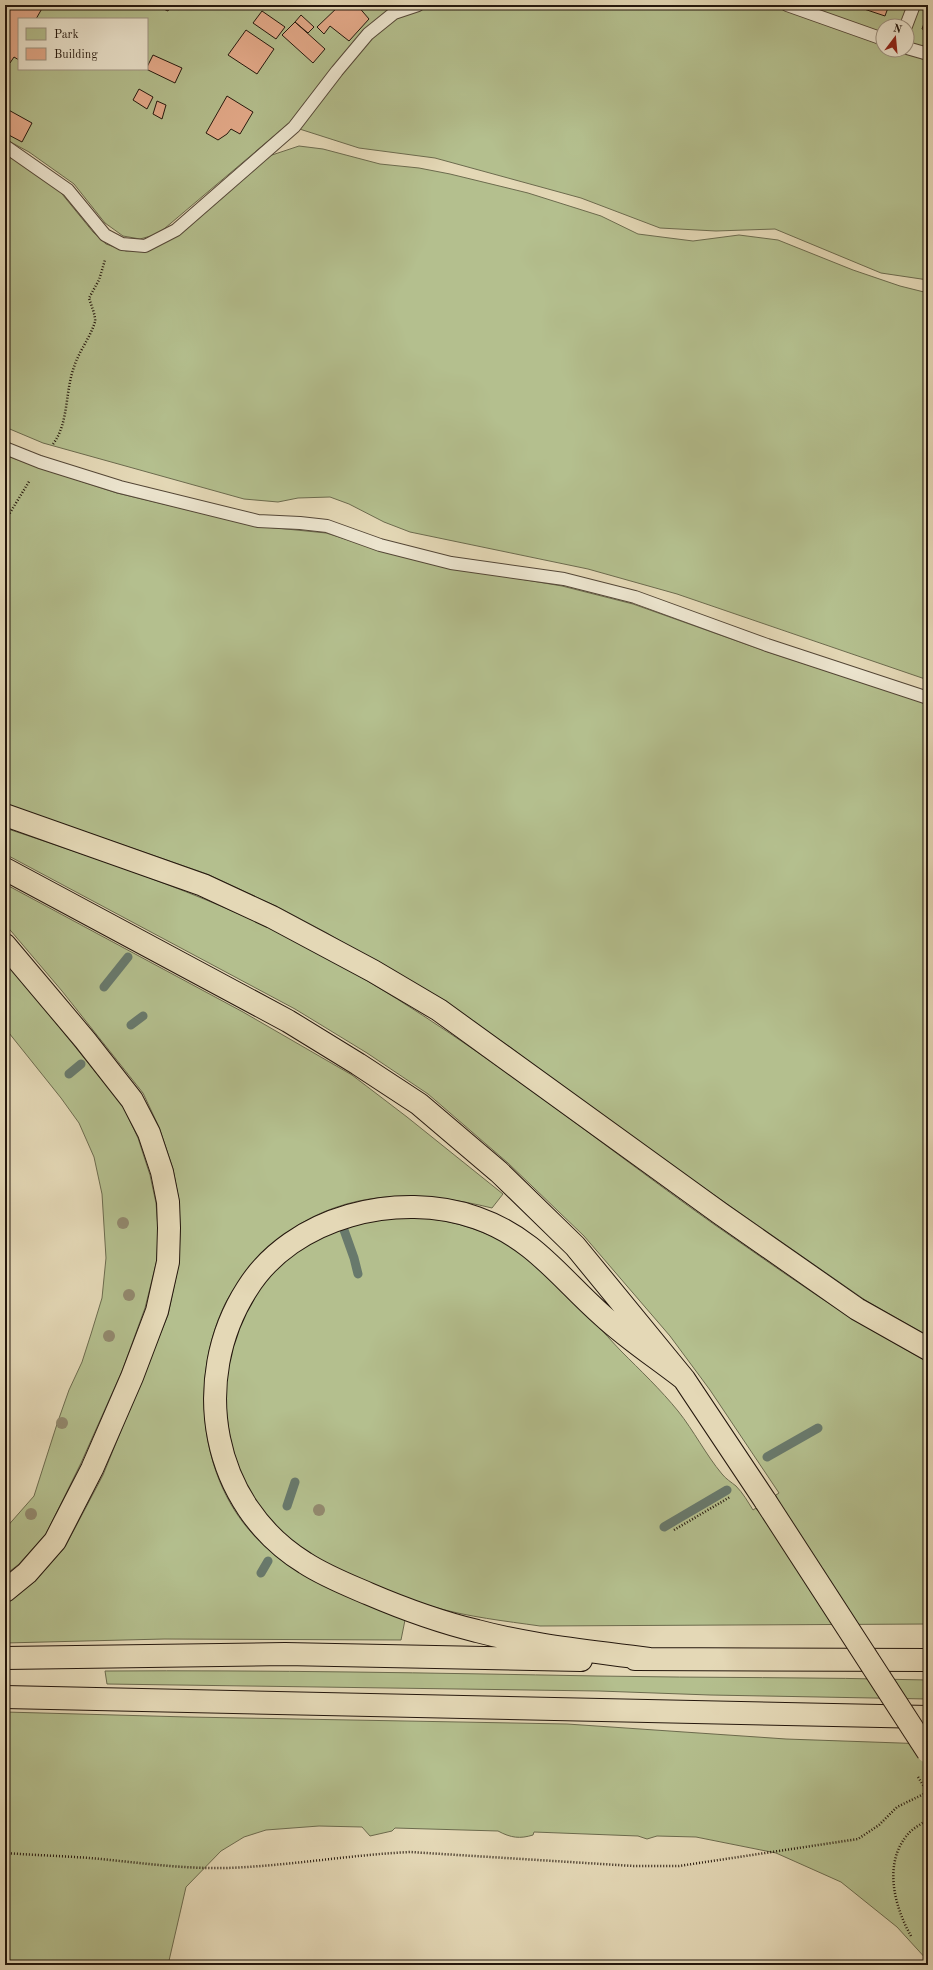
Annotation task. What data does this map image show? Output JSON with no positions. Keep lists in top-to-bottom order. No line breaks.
{"legend":["Park","Building"],"north":"top"}
